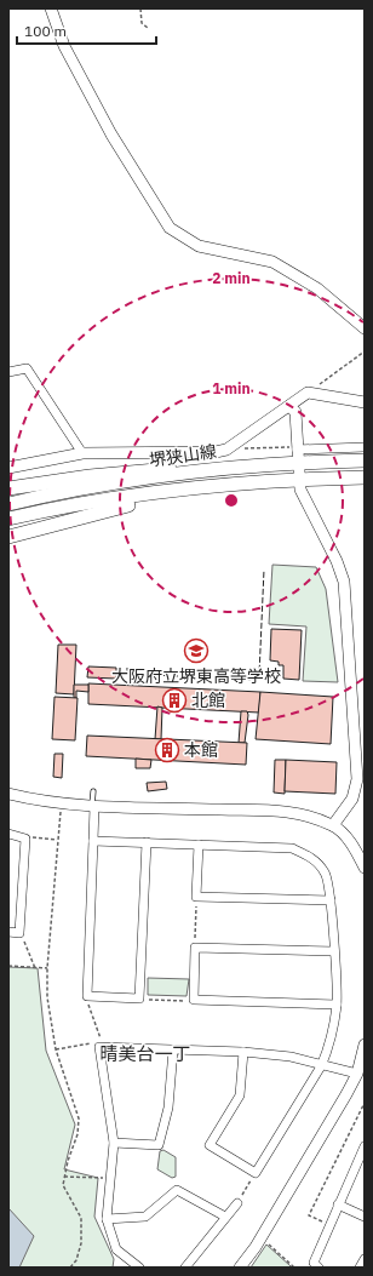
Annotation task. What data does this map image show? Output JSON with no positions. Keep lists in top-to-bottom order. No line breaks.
{"streets":{"main road":["堺狭山線"]},"districts":["晴美台一丁"],"places":{"school or university":["大阪府立堺東高等学校"],"building":["北館","本館"]},"scale_bar":"100 m","rings":["2 min","1 min"]}
